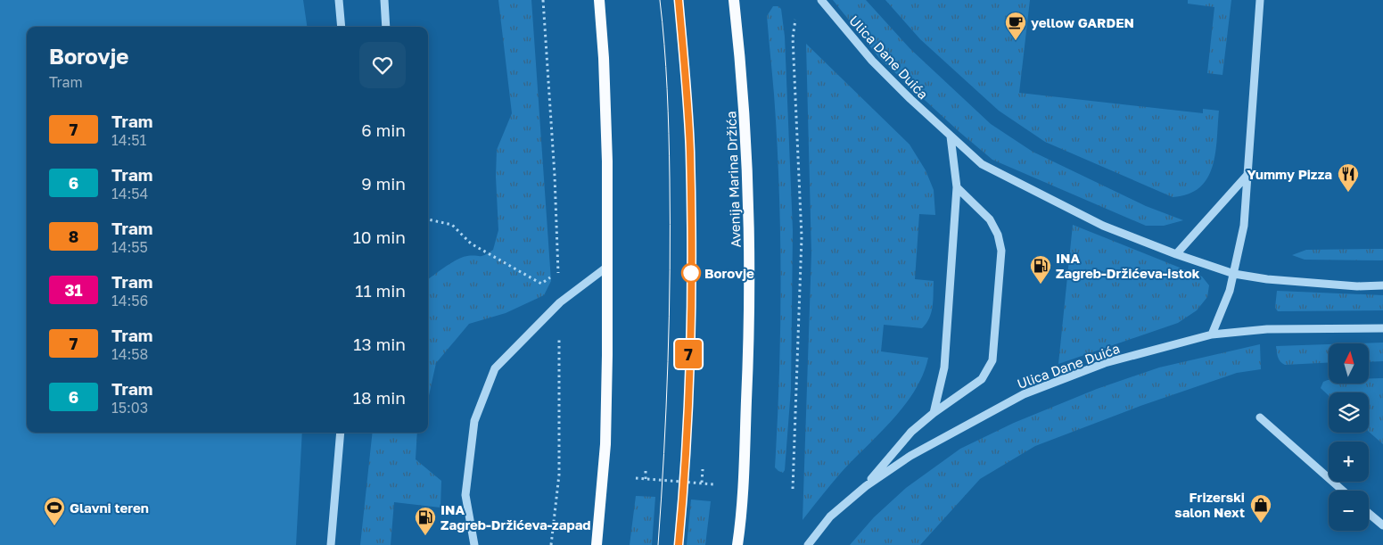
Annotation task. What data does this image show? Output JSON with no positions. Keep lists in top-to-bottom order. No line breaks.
{"streets":{"main road":["Avenija Marina Držića"],"street":["Ulica Dane Duića"]},"places":{"cafe":["yellow GARDEN"],"restaurant":["Yummy Pizza"],"other":["Borovje"],"fuel station":["INA Zagreb-Držićeva-istok","INA Zagreb-Držićeva-zapad"],"shop":["Frizerski salon Next"],"sports":["Glavni teren"]},"lines":["tram line 7"],"north":"top","page":{"on_map":"7","heading":["Borovje","Tram"],"list":[{"mark":"7","name":"Tram","note":"14:51","value":"6 min"},{"mark":"6","name":"Tram","note":"14:54","value":"9 min"},{"mark":"8","name":"Tram","note":"14:55","value":"10 min"},{"mark":"31","name":"Tram","note":"14:56","value":"11 min"},{"mark":"7","name":"Tram","note":"14:58","value":"13 min"},{"mark":"6","name":"Tram","note":"15:03","value":"18 min"}],"map_buttons":["+","−"]}}
